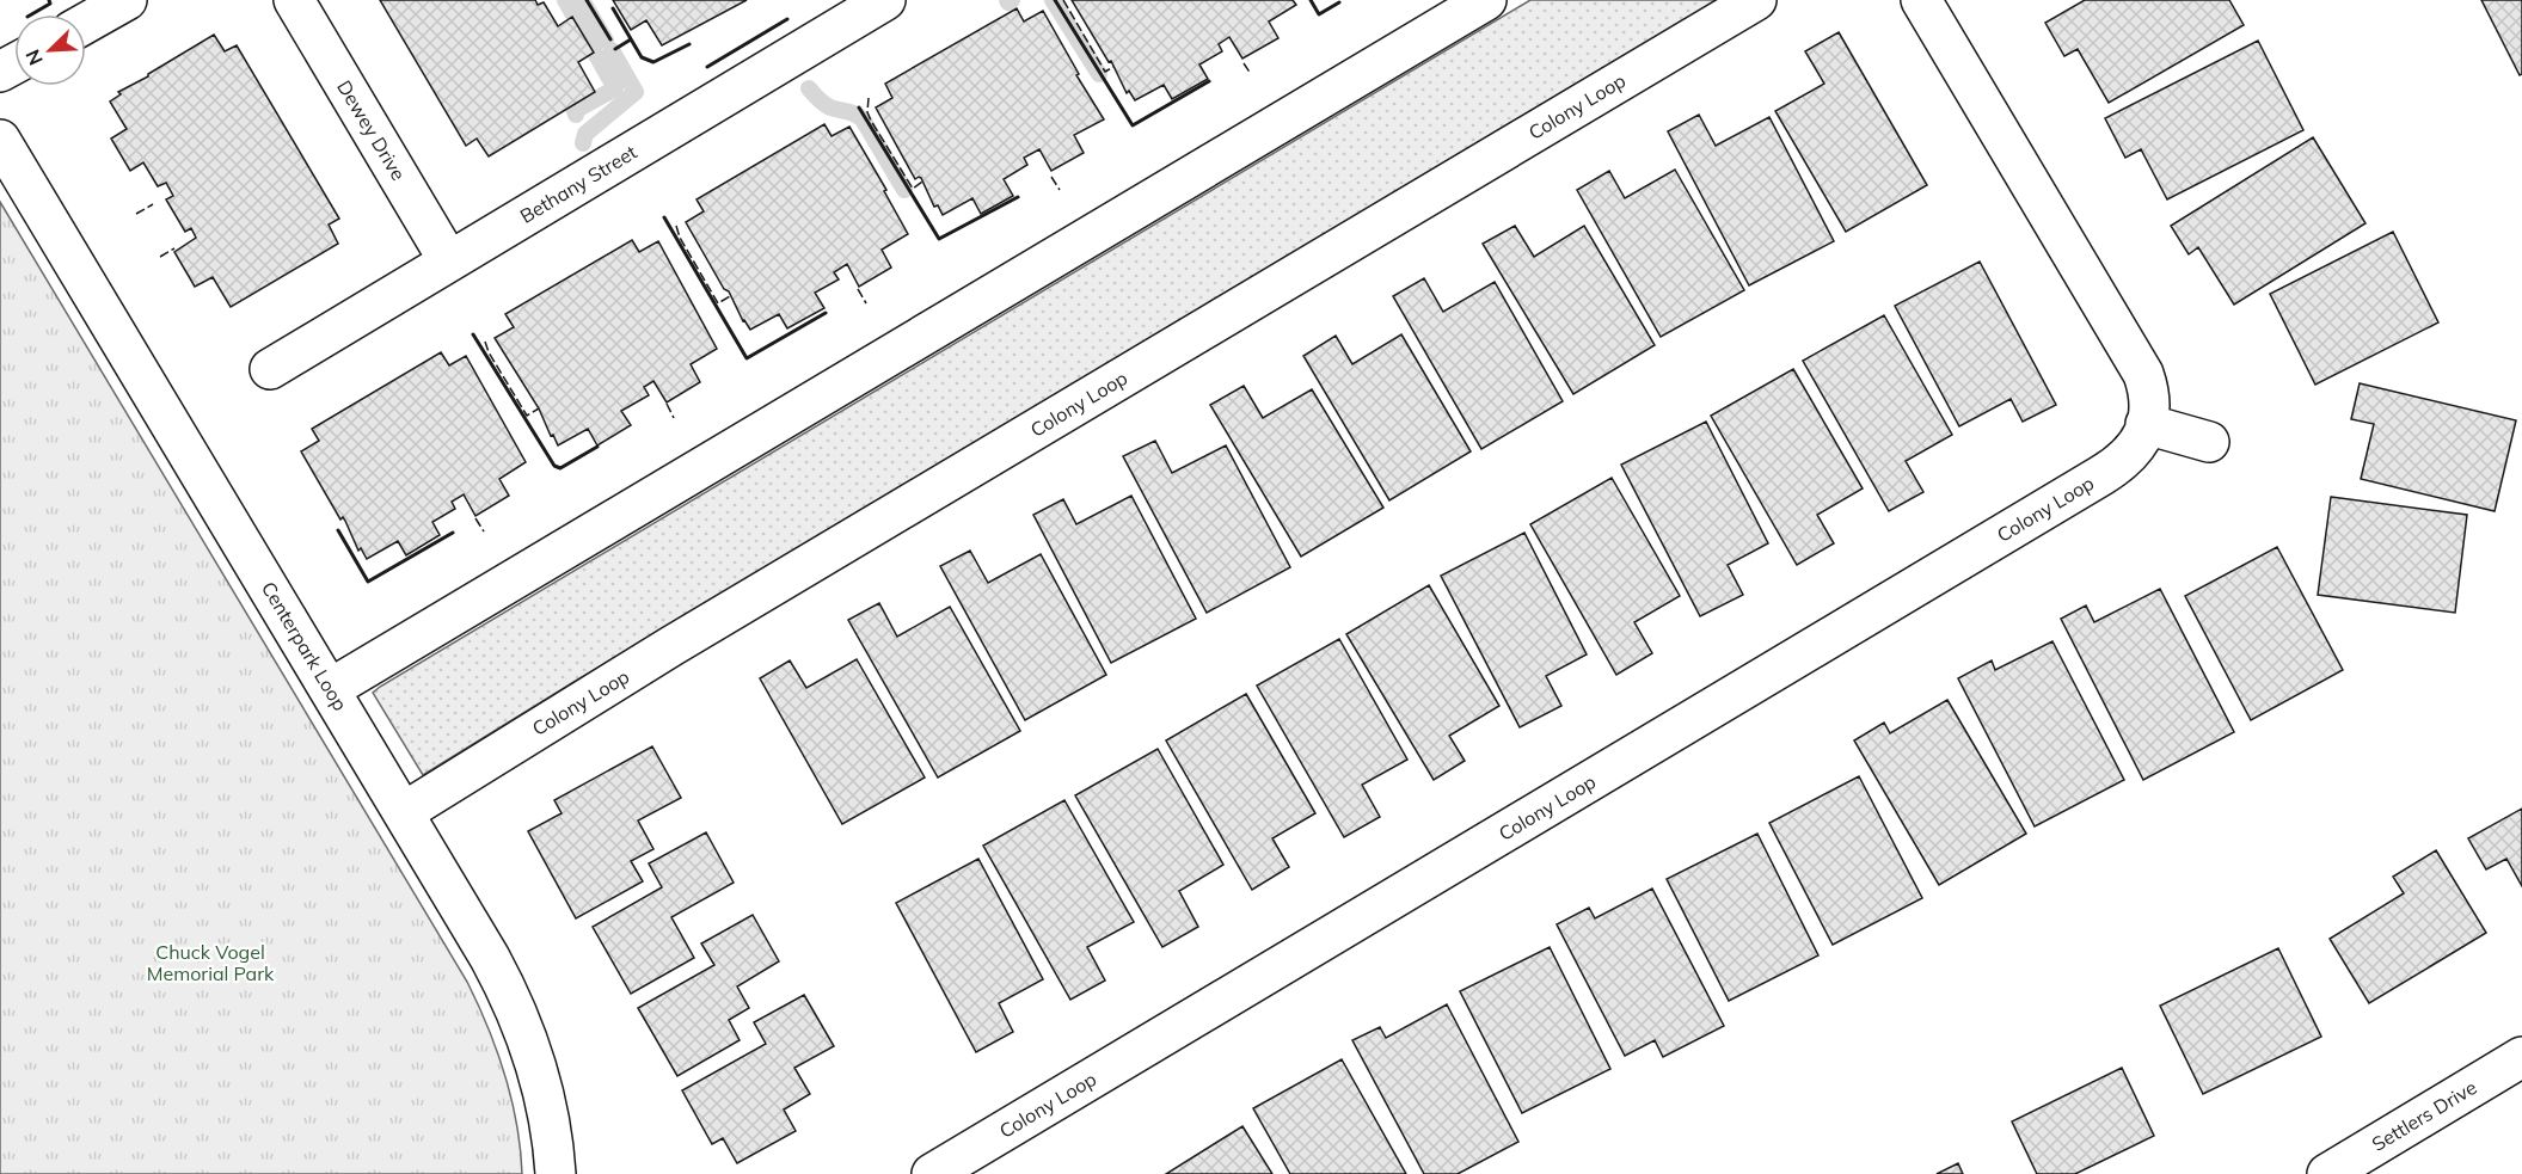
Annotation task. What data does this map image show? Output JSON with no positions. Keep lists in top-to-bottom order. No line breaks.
{"streets":{"street":["Colony Loop","Dewey Drive","Bethany Street","Centerpark Loop","Settlers Drive"]},"crossings":[["Colony Loop","Centerpark Loop"],["Dewey Drive","Bethany Street"]],"parks":["Chuck Vogel Memorial Park"],"north":"bottom left"}
